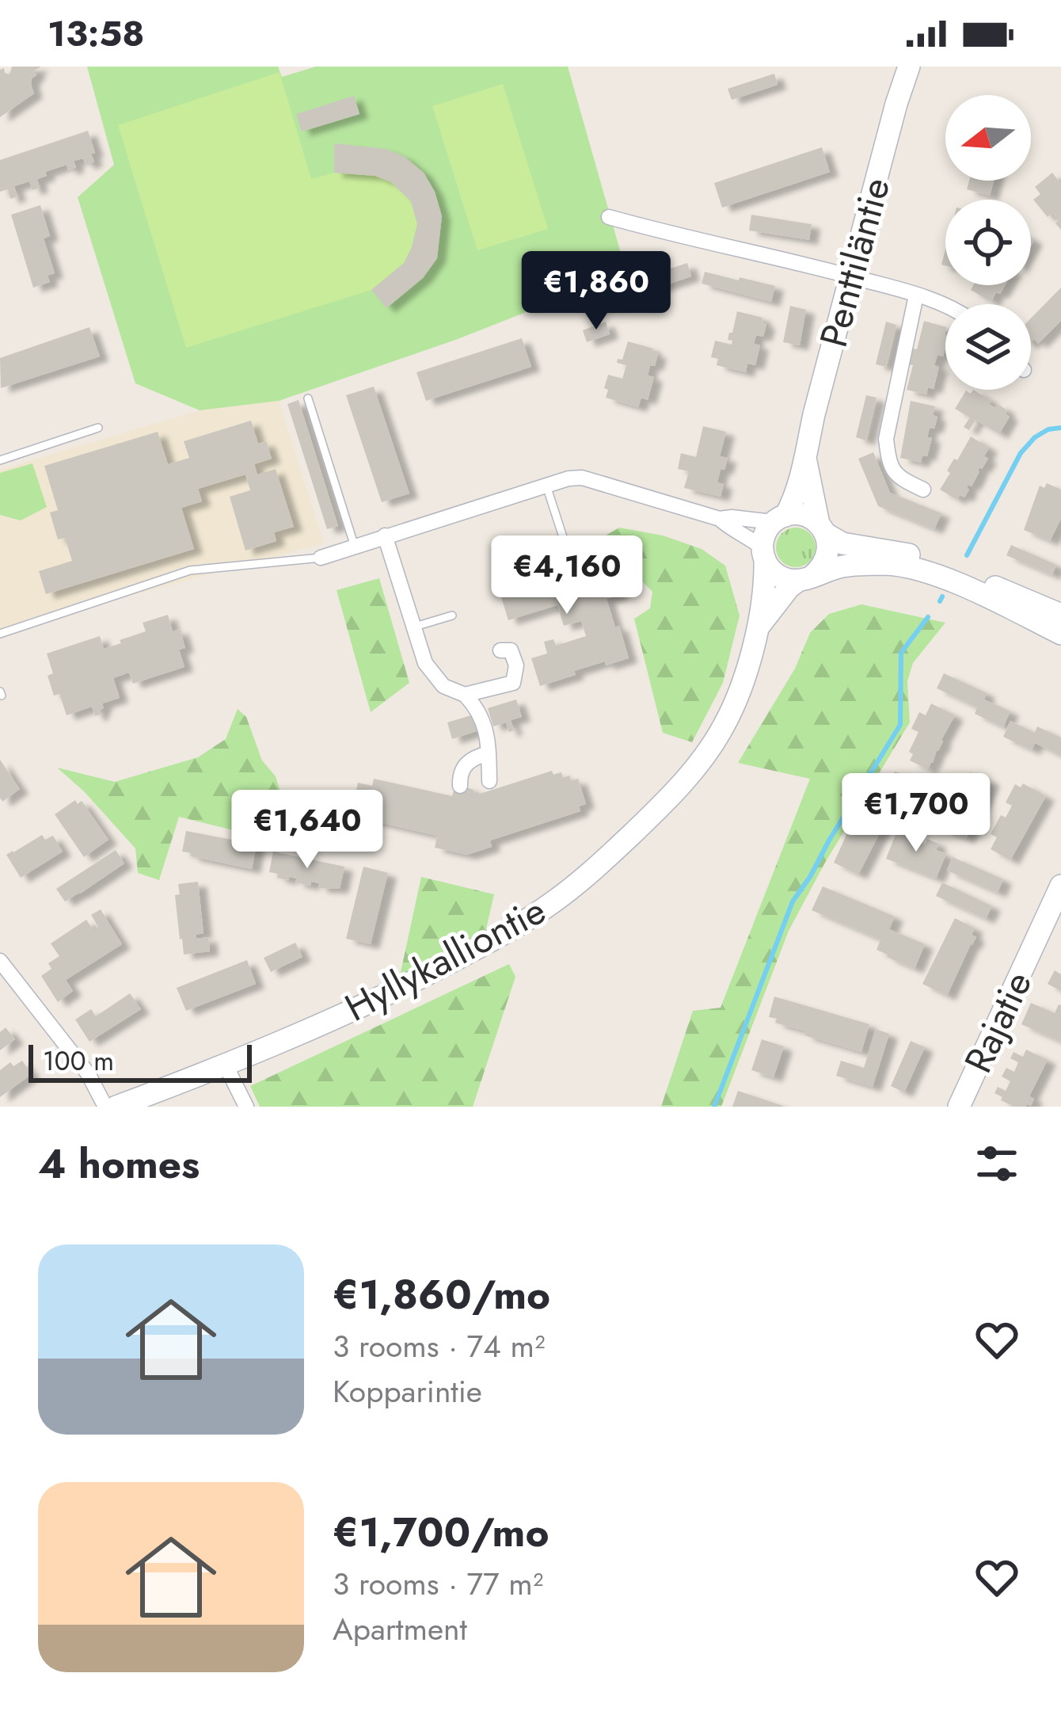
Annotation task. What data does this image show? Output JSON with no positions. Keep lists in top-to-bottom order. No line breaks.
{"streets":{"main road":["Penttiläntie","Hyllykalliontie","Rajatie"]},"crossings":[["Penttiläntie","Hyllykalliontie"]],"scale_bar":"100 m","north":"left","page":{"status":"13:58","price":["€1,860","€4,160","€1,700","€1,640"],"scale":"100 m","heading":"4 homes","list":[{"name":"€1,860/mo","note":"3 rooms · 74 m² · Kopparintie"},{"name":"€1,700/mo","note":"3 rooms · 77 m² · Apartment"}]}}
